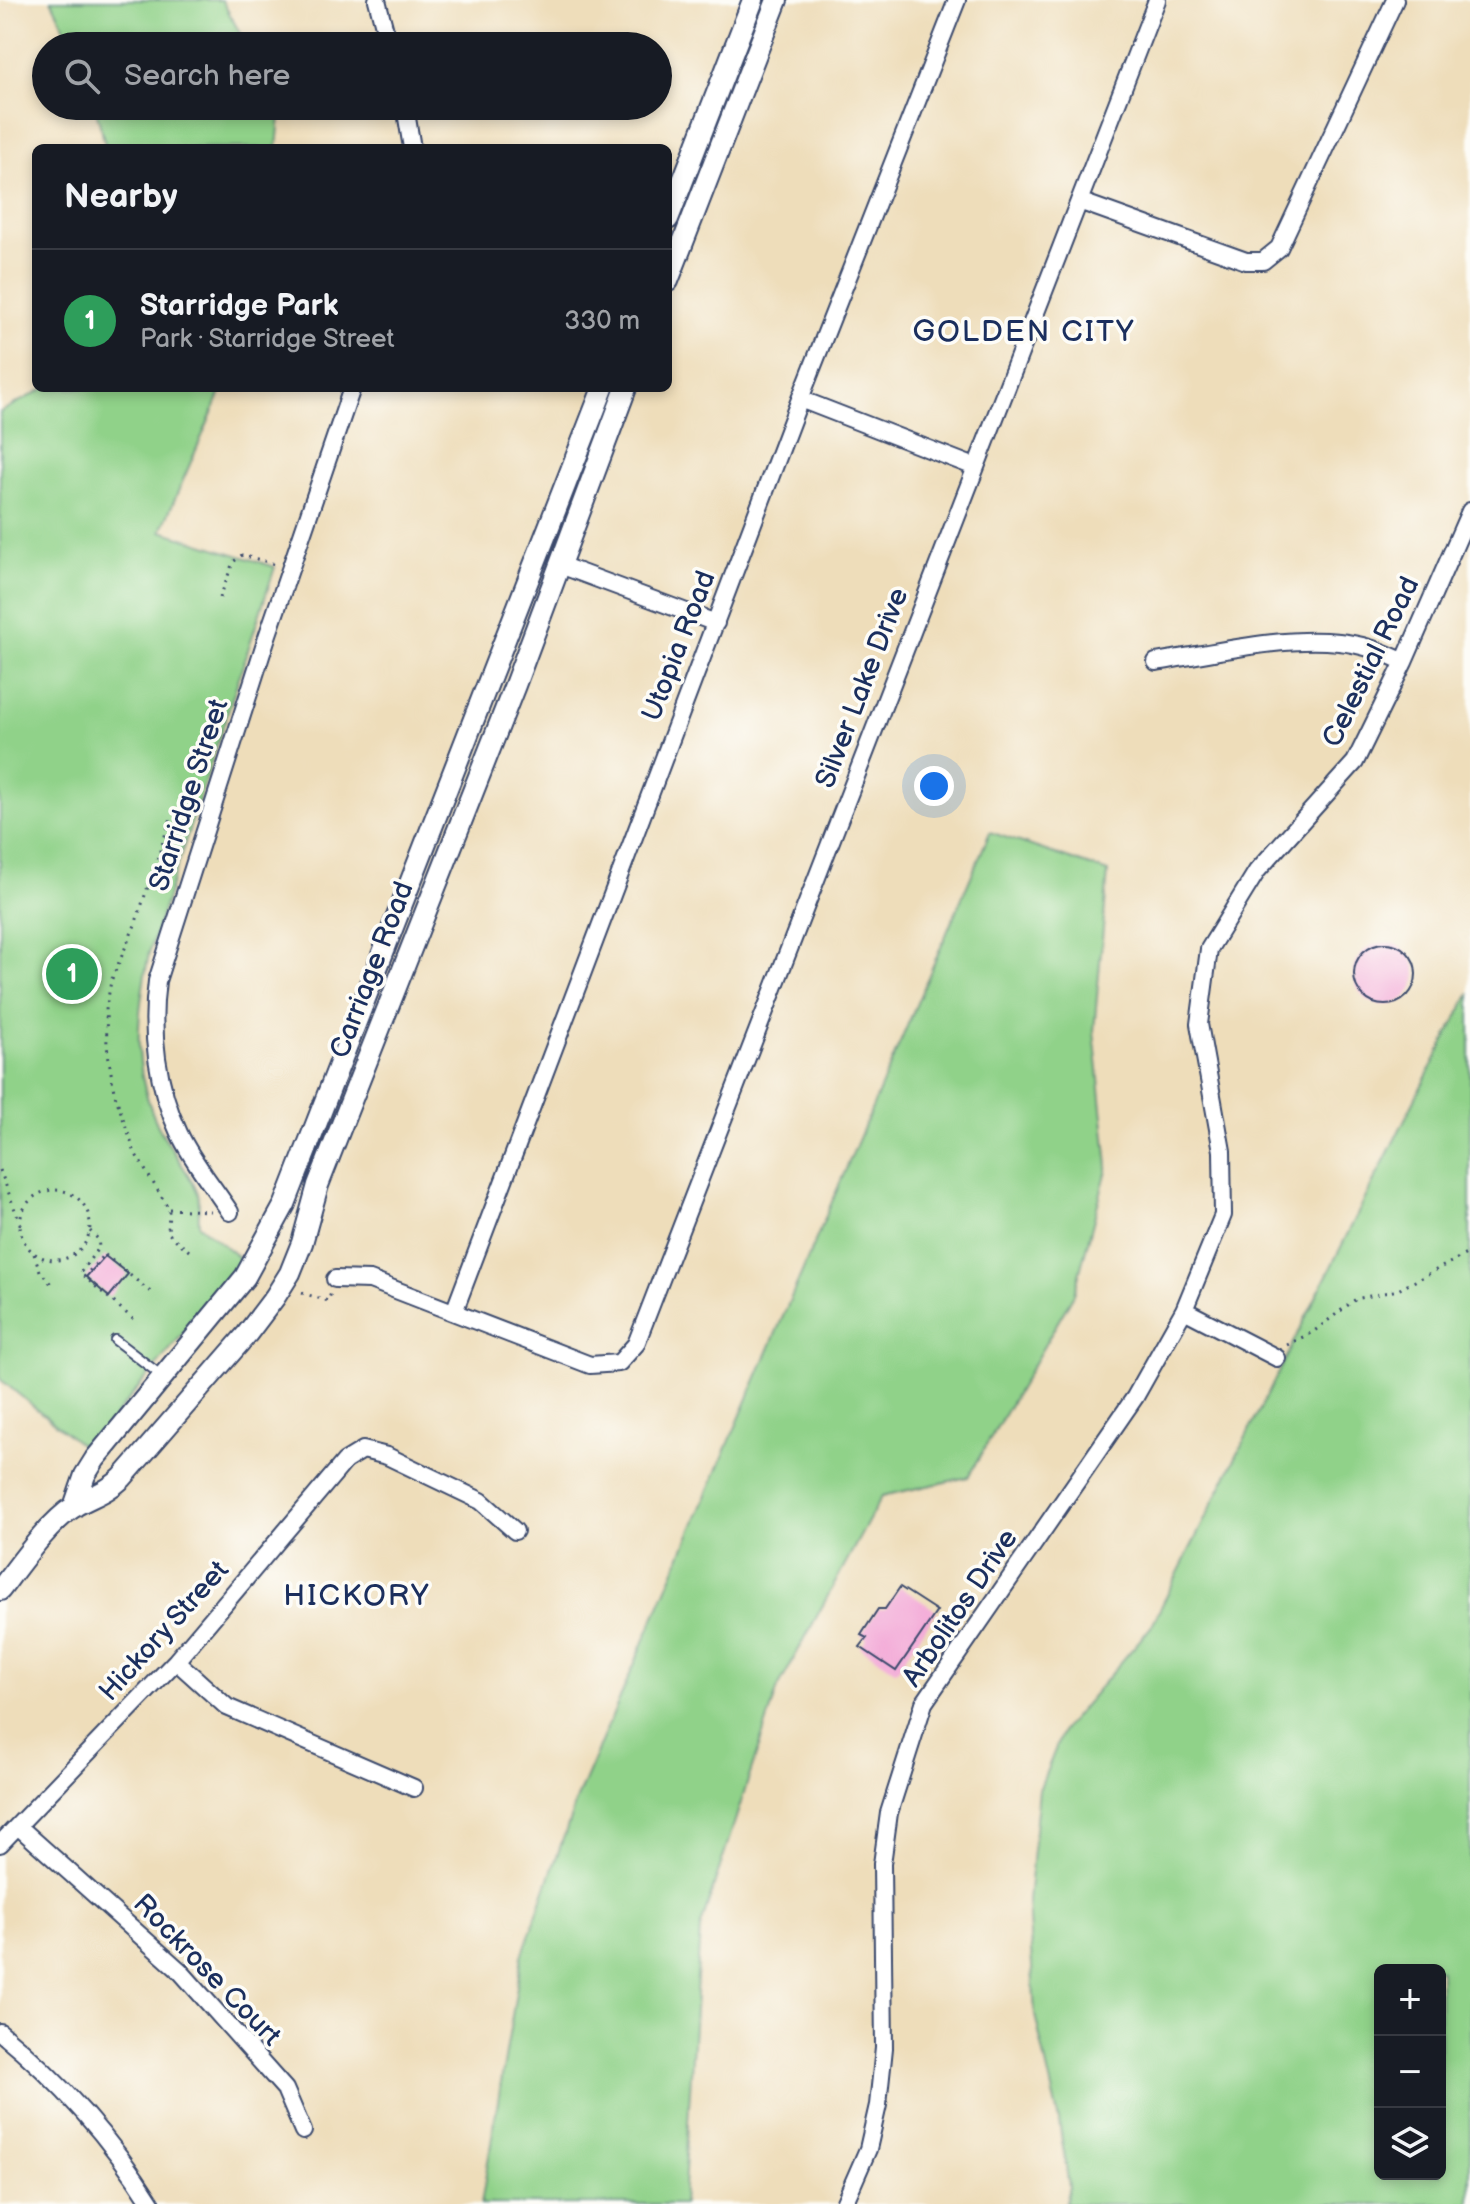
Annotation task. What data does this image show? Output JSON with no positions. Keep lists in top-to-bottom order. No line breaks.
{"streets":{"street":["Utopia Road","Celestial Road","Silver Lake Drive","Starridge Street","Carriage Road","Arbolitos Drive","Hickory Street","Rockrose Court"]},"crossings":[["Utopia Road","Silver Lake Drive"],["Celestial Road","Arbolitos Drive"],["Hickory Street","Rockrose Court"]],"districts":["GOLDEN CITY","HICKORY"],"page":{"search":"Search here","heading":"Nearby","list":[{"mark":"1","name":"Starridge Park","note":"Park · Starridge Street","value":"330 m"}],"pins":"1","map_buttons":["+","−"]}}
